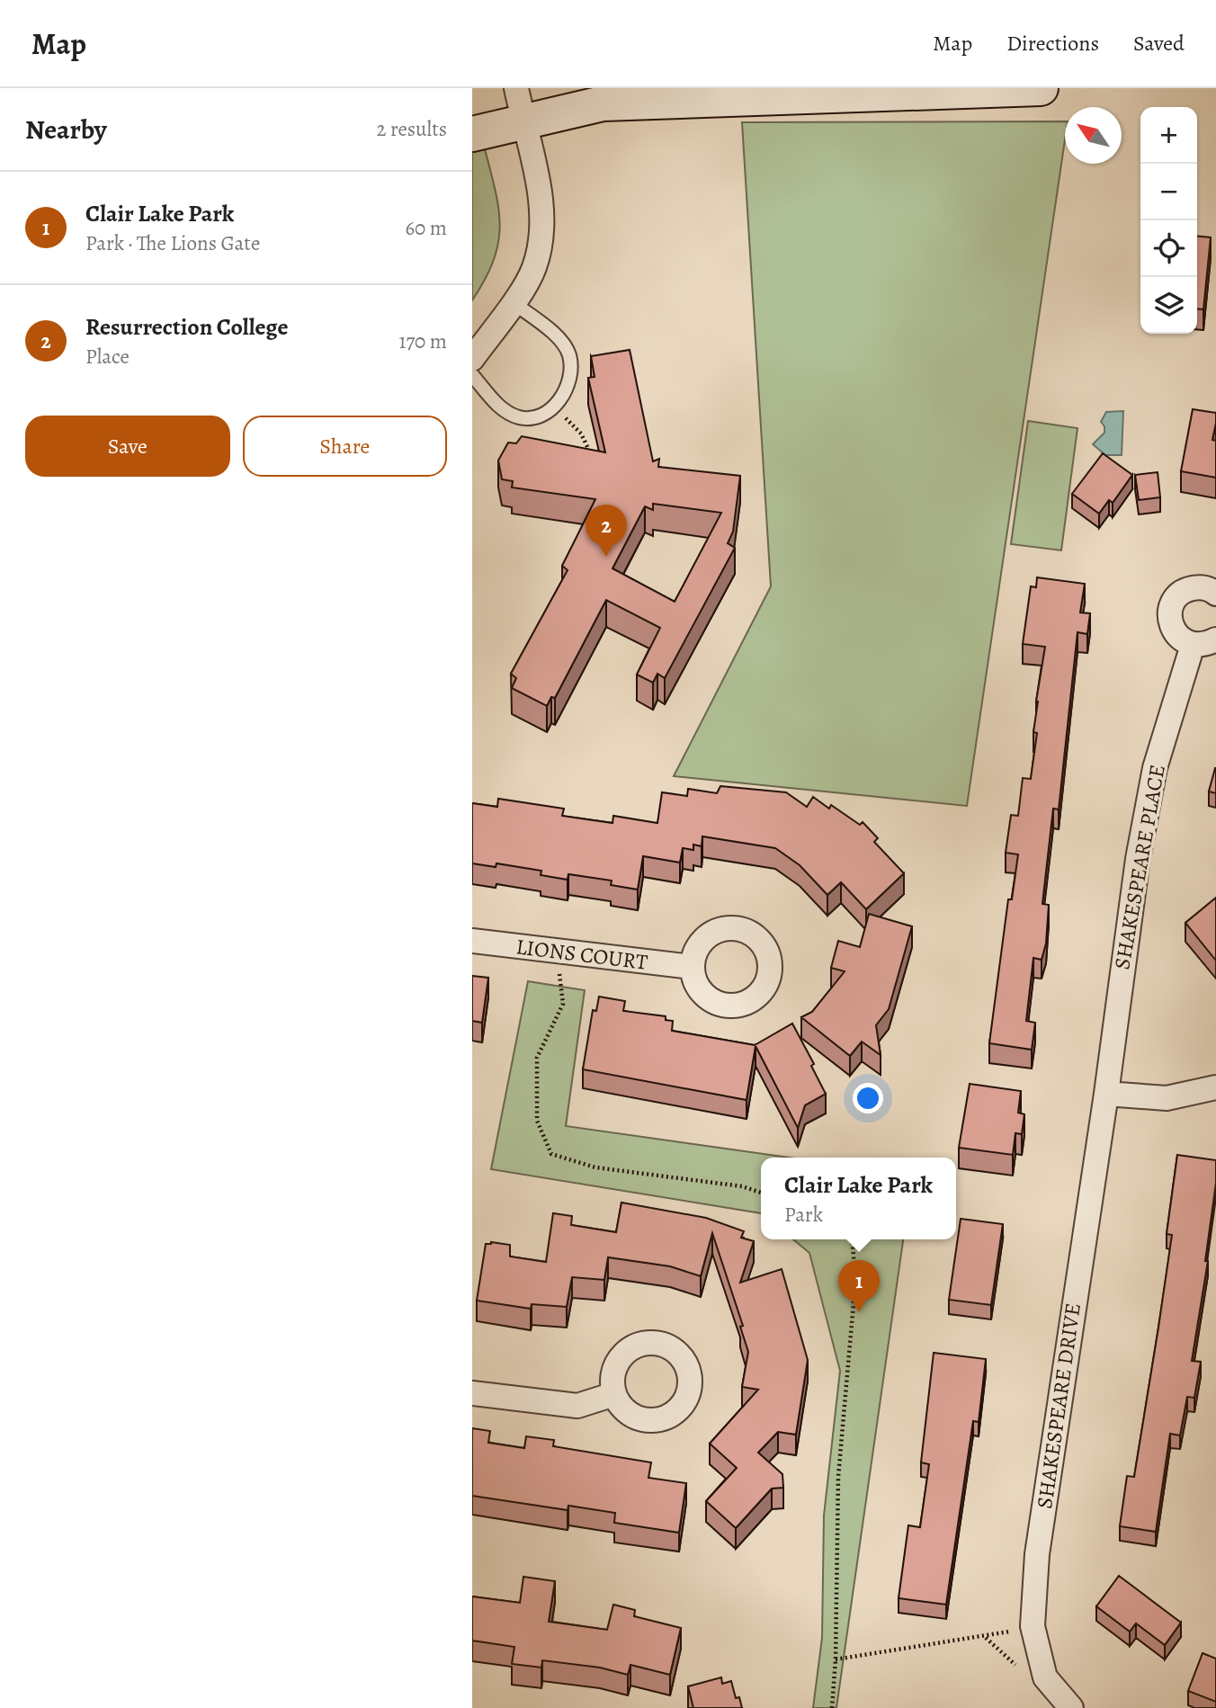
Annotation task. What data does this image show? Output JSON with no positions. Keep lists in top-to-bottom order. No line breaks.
{"streets":{"street":["SHAKESPEARE PLACE","LIONS COURT","SHAKESPEARE DRIVE"]},"crossings":[["SHAKESPEARE PLACE","SHAKESPEARE DRIVE"]],"north":"top left","page":{"header":"Map","nav":["Map","Directions","Saved"],"heading":["Nearby","2 results"],"map_buttons":["+","−"],"list":[{"mark":"1","name":"Clair Lake Park","note":"Park · The Lions Gate","value":"60 m"},{"mark":"2","name":"Resurrection College","note":"Place","value":"170 m"}],"buttons":["Save","Share"],"pins":["2","1"],"popup":["Clair Lake Park","Park"]}}
